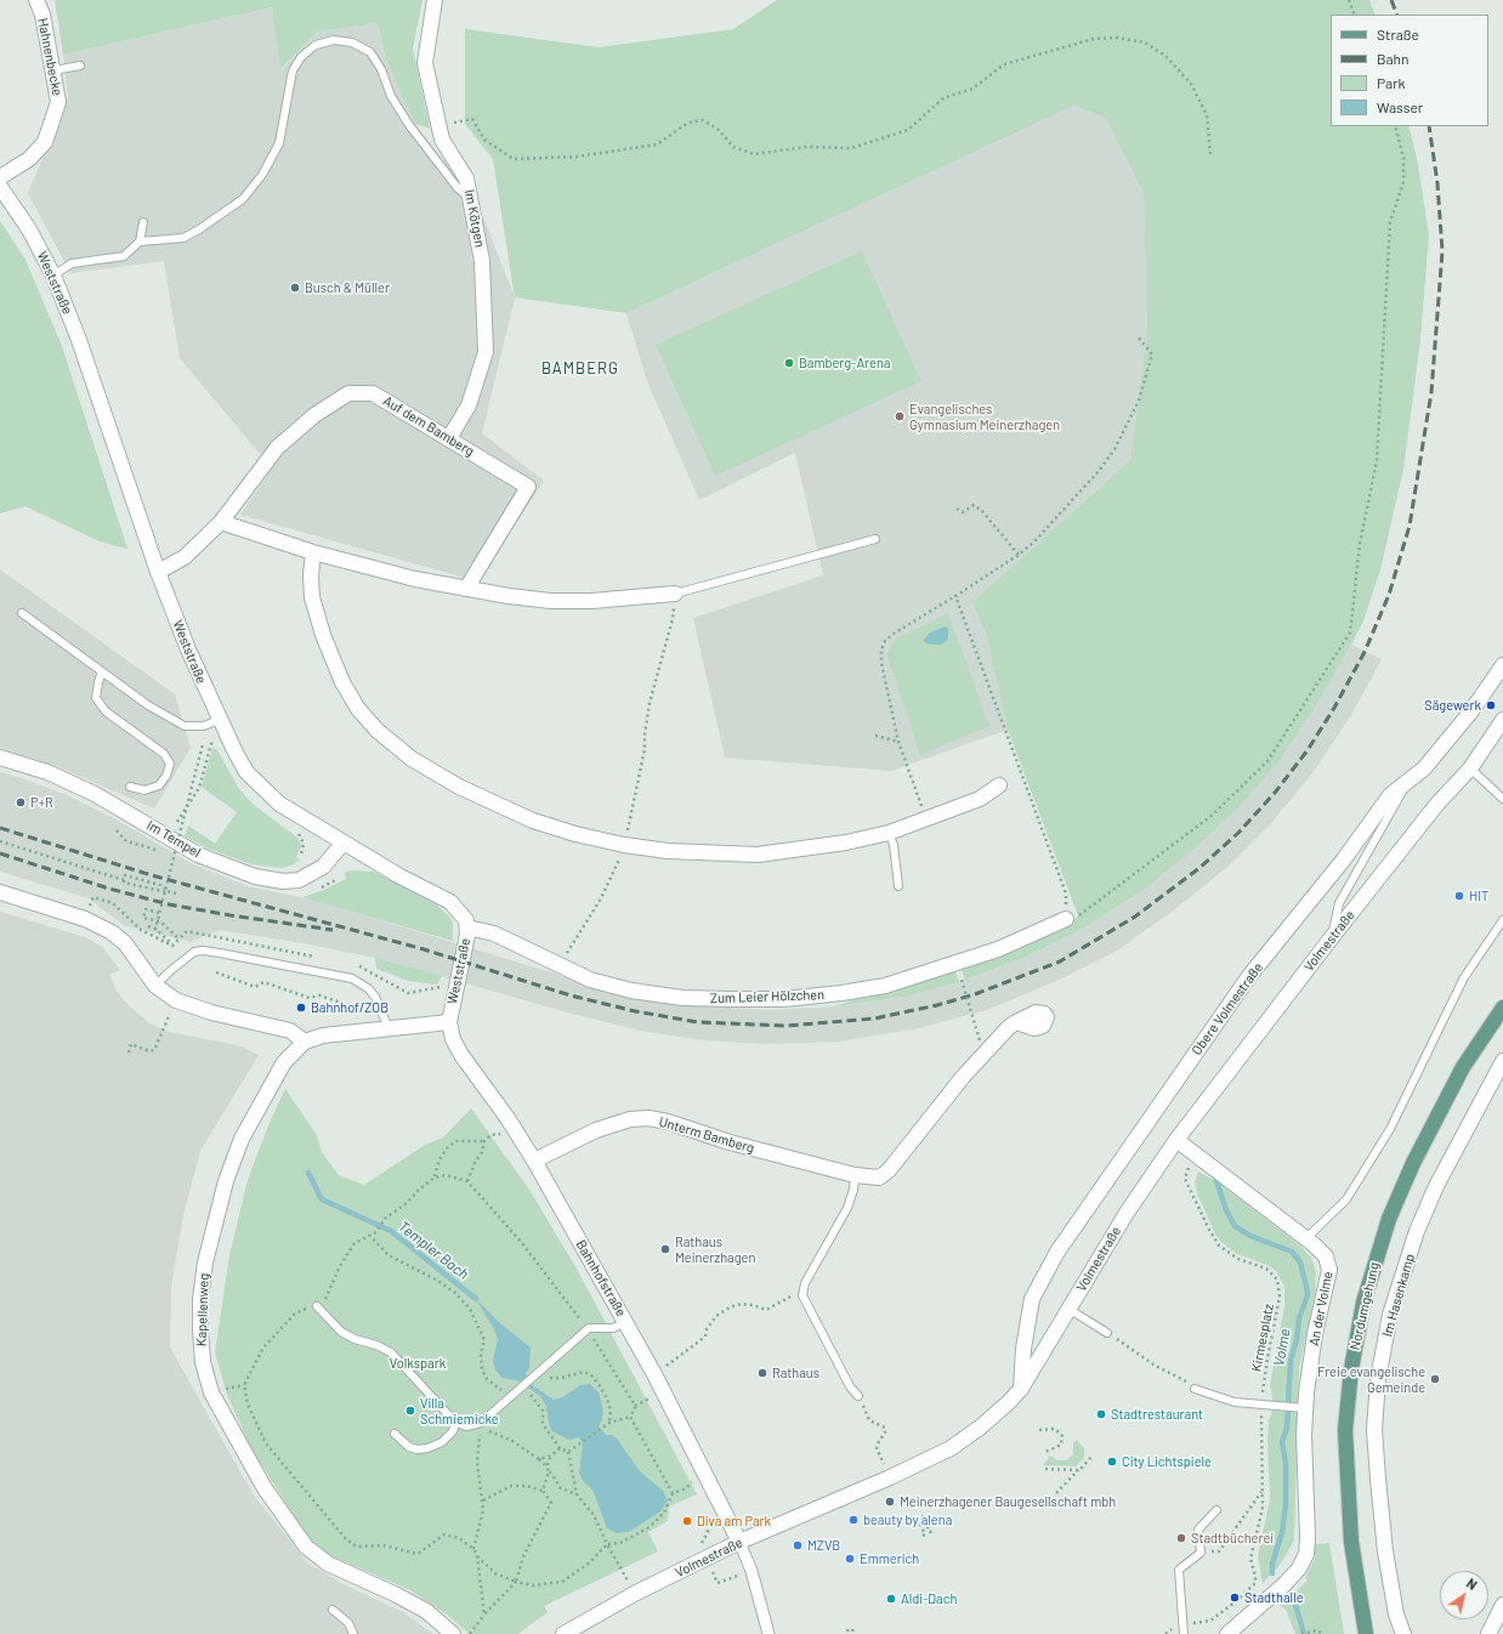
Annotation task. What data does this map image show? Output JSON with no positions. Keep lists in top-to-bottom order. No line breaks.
{"streets":{"main road":["Nordumgehung"],"street":["Hahnenbecke","Im Kötgen","Weststraße","Auf dem Bamberg","Im Tempel","Volmestraße","Zum Leier Hölzchen","Obere Volmestraße","Unterm Bamberg","Bahnhofstraße","Im Hasenkamp","An der Volme","Kapellenweg"],"path":["Kirmesplatz"]},"crossings":[["Im Kötgen","Auf dem Bamberg"],["Weststraße","Auf dem Bamberg"],["Weststraße","Im Tempel"],["Weststraße","Zum Leier Hölzchen"],["Weststraße","Bahnhofstraße"],["Weststraße","Kapellenweg"],["Volmestraße","Obere Volmestraße"],["Volmestraße","Bahnhofstraße"],["Volmestraße","An der Volme"],["Unterm Bamberg","Bahnhofstraße"],["Bahnhofstraße","Kapellenweg"],["An der Volme","Kirmesplatz"]],"districts":["BAMBERG"],"water":["Templer Bach","Volme"],"parks":["Volkspark"],"places":["Busch & Müller","Bamberg-Arena","Evangelisches Gymnasium Meinerzhagen","Sägewerk","P+R","HIT","Bahnhof/ZOB","Rathaus Meinerzhagen","Rathaus","Freie evangelische Gemeinde","Villa Schmiemicke","Stadtrestaurant","City Lichtspiele","Meinerzhagener Baugesellschaft mbh","beauty by alena","Diva am Park","Stadtbücherei","MZVB","Emmerich","Stadthalle","Aldi-Dach"],"legend":["Straße","Bahn","Park","Wasser"],"north":"top right"}
